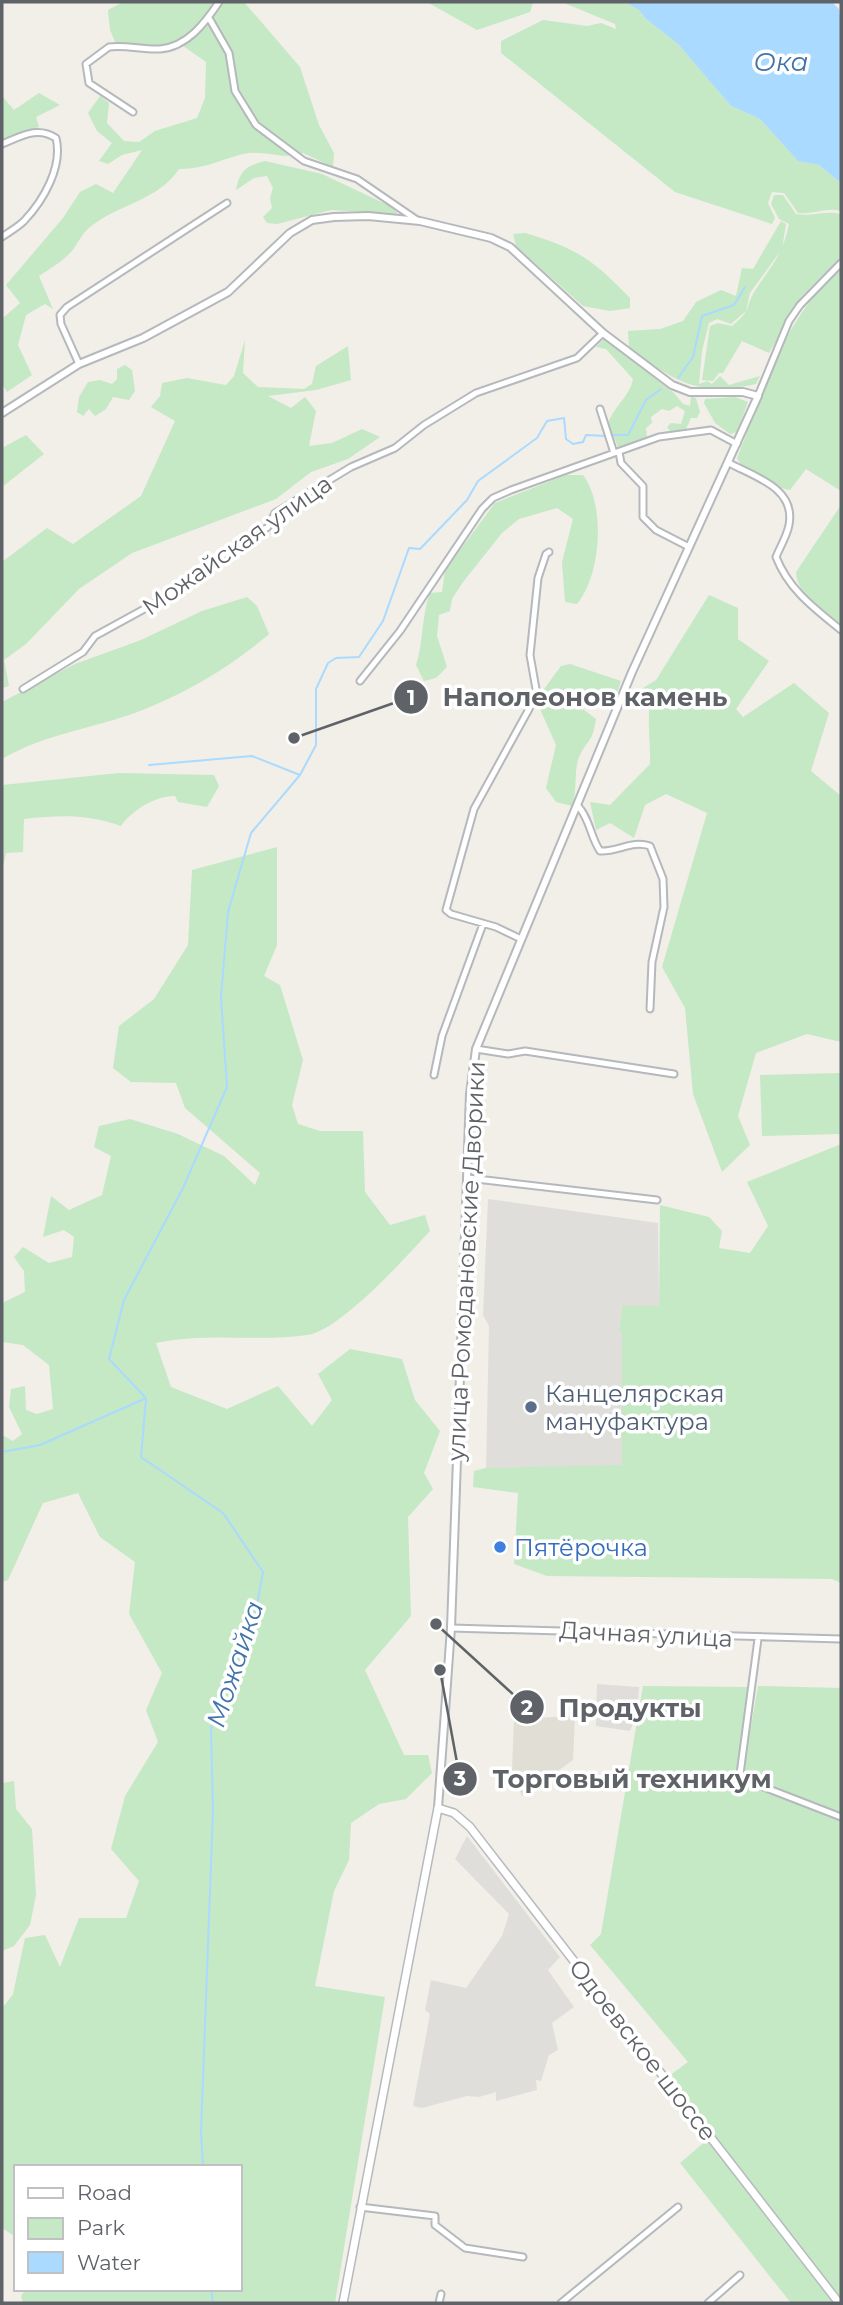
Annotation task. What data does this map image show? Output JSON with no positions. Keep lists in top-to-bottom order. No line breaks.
{"streets":{"main road":["Одоевское шоссе"],"street":["Можайская улица","улица Ромодановские Дворики","Дачная улица"]},"crossings":[["улица Ромодановские Дворики","Дачная улица"],["улица Ромодановские Дворики","Одоевское шоссе"]],"water":["Ока","Можайка"],"places":["Наполеонов камень","Канцелярская мануфактура","Пятёрочка","Продукты","Торговый техникум"],"legend":["Road","Park","Water"]}
